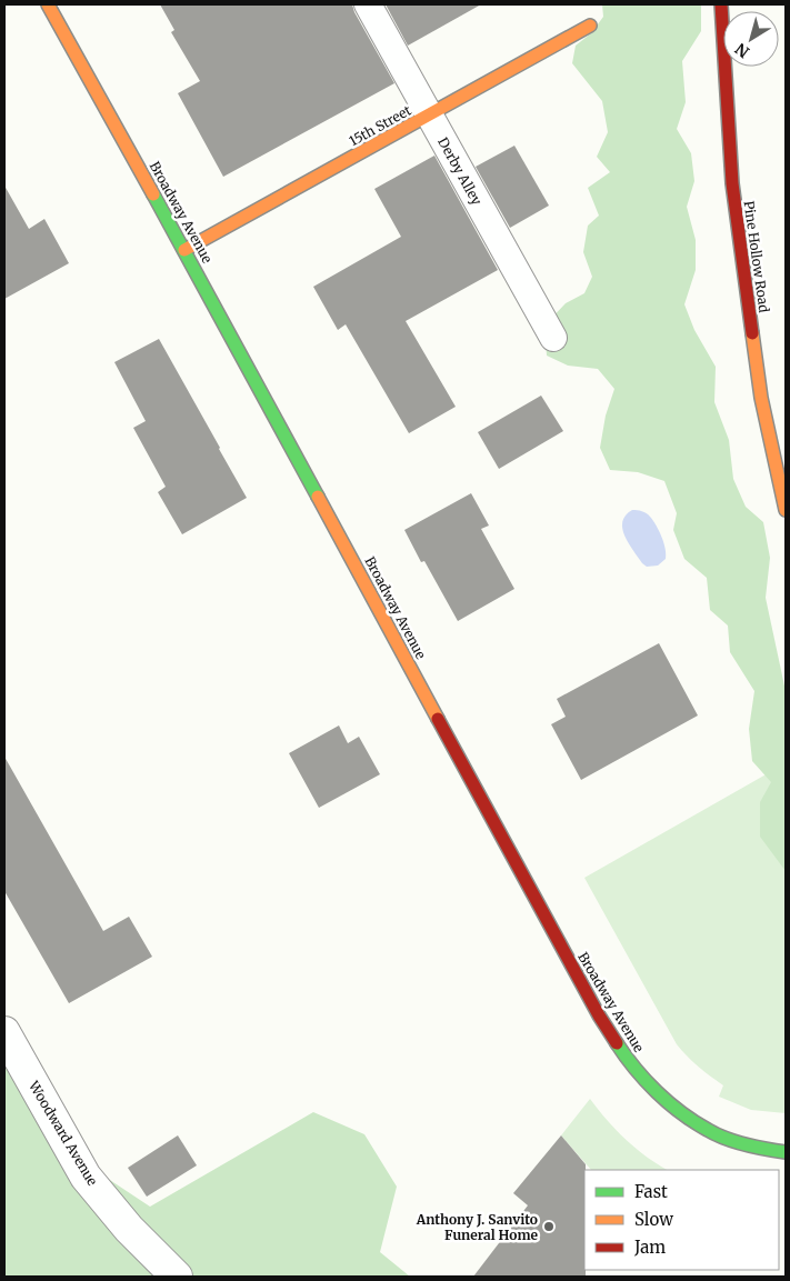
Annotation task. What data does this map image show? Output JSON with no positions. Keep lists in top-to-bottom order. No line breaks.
{"streets":{"street":["15th Street","Broadway Avenue","Pine Hollow Road","Woodward Avenue"],"lane":["Derby Alley"]},"crossings":[["15th Street","Derby Alley"],["15th Street","Broadway Avenue"]],"places":["Anthony J. Sanvito Funeral Home"],"legend":["Fast","Slow","Jam"],"north":"bottom left"}
